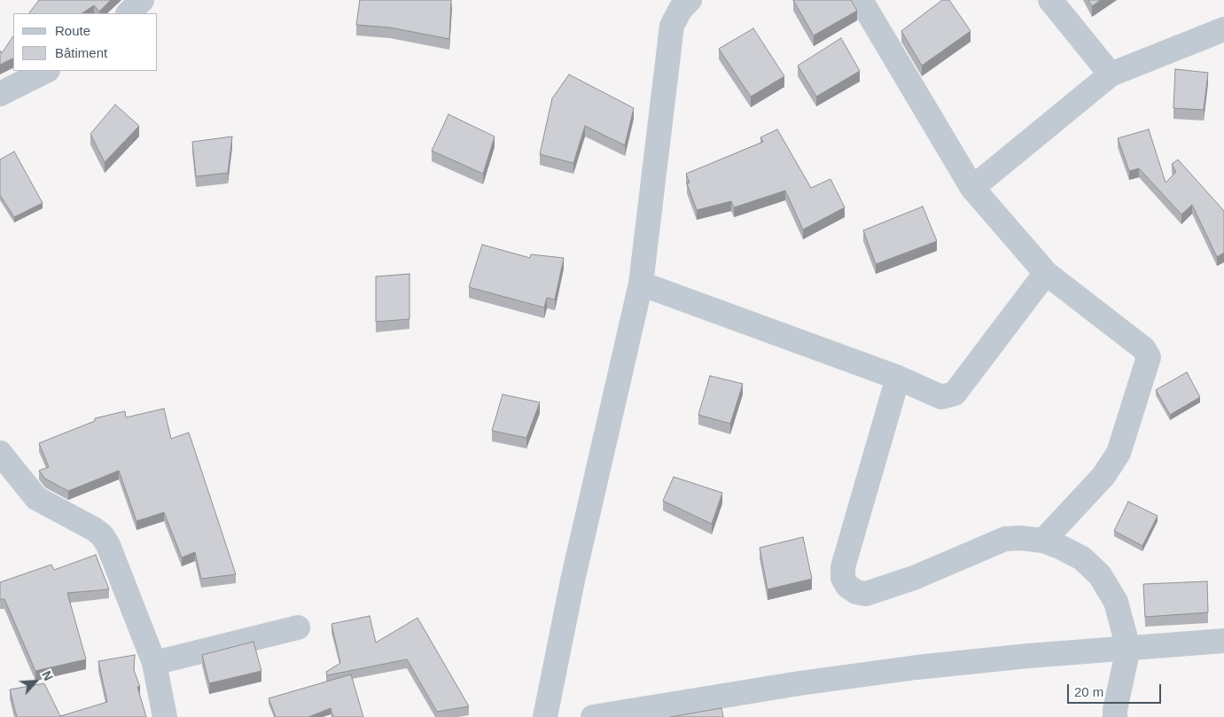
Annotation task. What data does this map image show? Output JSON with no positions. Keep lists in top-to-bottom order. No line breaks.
{"legend":["Route","Bâtiment"],"scale_bar":"20 m","north":"top right"}
